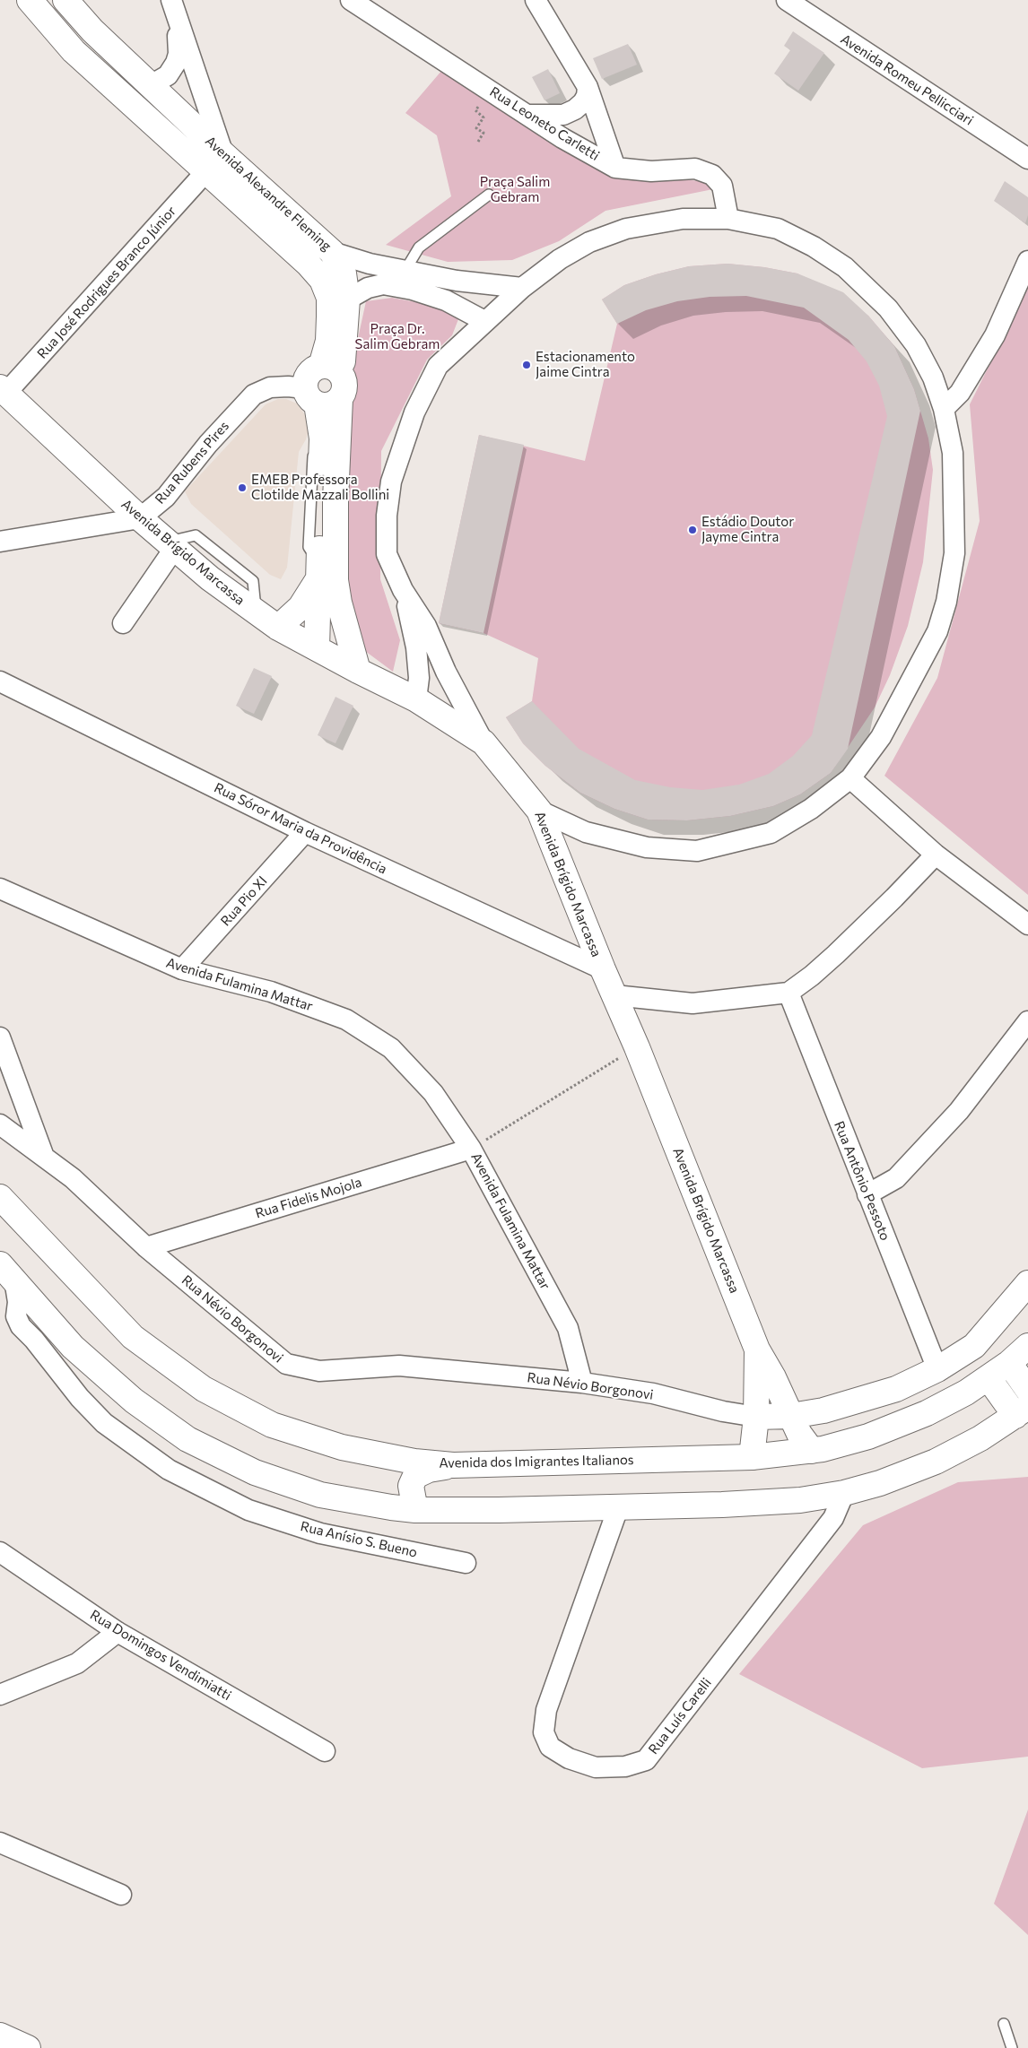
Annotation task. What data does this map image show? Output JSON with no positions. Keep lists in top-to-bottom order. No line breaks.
{"streets":{"street":["Avenida Romeu Pellicciari","Rua Leoneto Carletti","Avenida Alexandre Fleming","Rua José Rodrigues Branco Júnior","Rua Rubens Pires","Avenida Brígido Marcassa","Rua Sóror Maria da Providência","Rua Pio XI","Avenida Fulamina Mattar","Rua Antônio Pessoto","Rua Fidelis Mojola","Rua Névio Borgonovi","Avenida dos Imigrantes Italianos","Rua Anísio S. Bueno","Rua Domingos Vendimiatti","Rua Luís Carelli"]},"crossings":[["Avenida Alexandre Fleming","Rua José Rodrigues Branco Júnior"],["Rua José Rodrigues Branco Júnior","Avenida Brígido Marcassa"],["Rua Rubens Pires","Avenida Brígido Marcassa"],["Avenida Brígido Marcassa","Rua Sóror Maria da Providência"],["Avenida Brígido Marcassa","Rua Névio Borgonovi"],["Avenida Brígido Marcassa","Avenida dos Imigrantes Italianos"],["Rua Sóror Maria da Providência","Rua Pio XI"],["Rua Pio XI","Avenida Fulamina Mattar"],["Avenida Fulamina Mattar","Rua Fidelis Mojola"],["Avenida Fulamina Mattar","Rua Névio Borgonovi"],["Rua Fidelis Mojola","Rua Névio Borgonovi"]],"parks":["Praça Salim Gebram","Praça Dr. Salim Gebram"],"places":["Estacionamento Jaime Cintra","EMEB Professora Clotilde Mazzali Bollini","Estádio Doutor Jayme Cintra"]}
